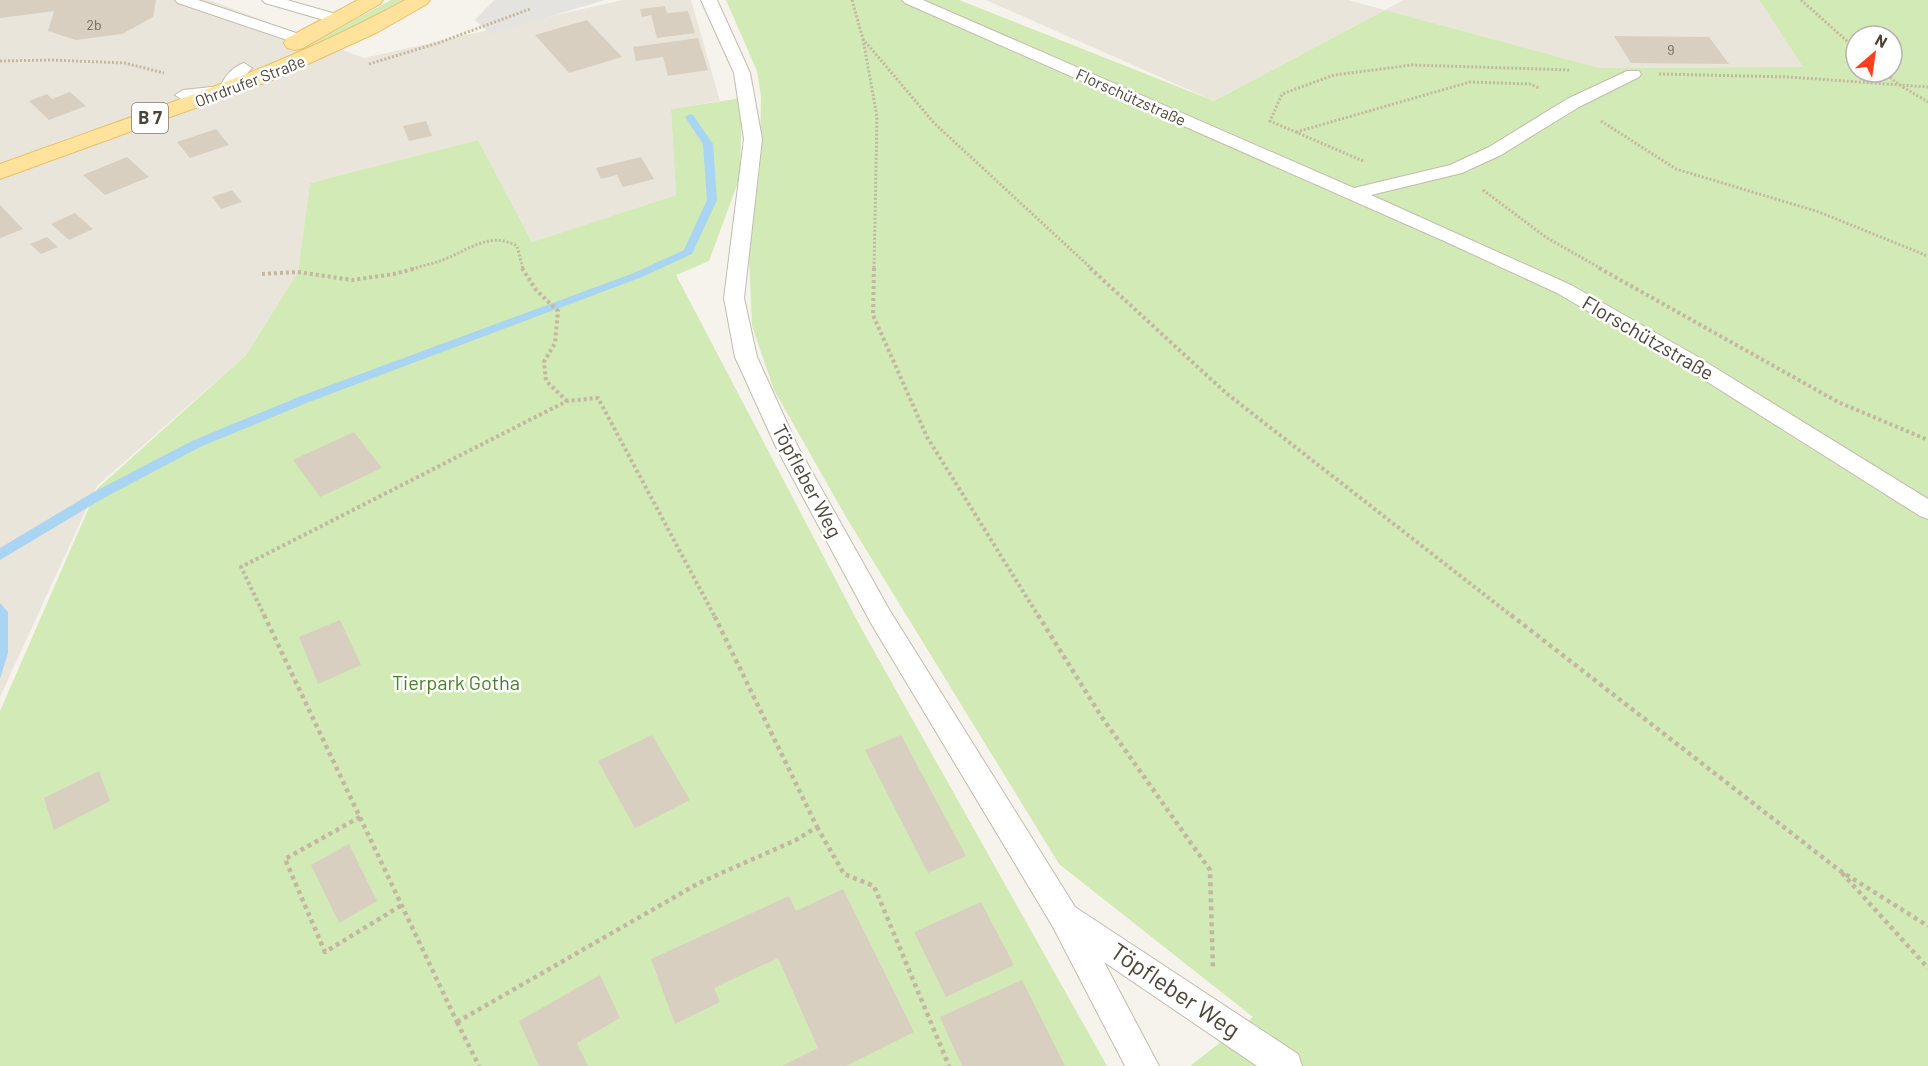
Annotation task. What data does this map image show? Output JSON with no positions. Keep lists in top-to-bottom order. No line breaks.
{"streets":{"main road":["Ohrdrufer Straße","B 7"],"lane":["Florschützstraße","Töpfleber Weg"]},"parks":["Tierpark Gotha"],"house_numbers":["2b","9"],"north":"top right"}
